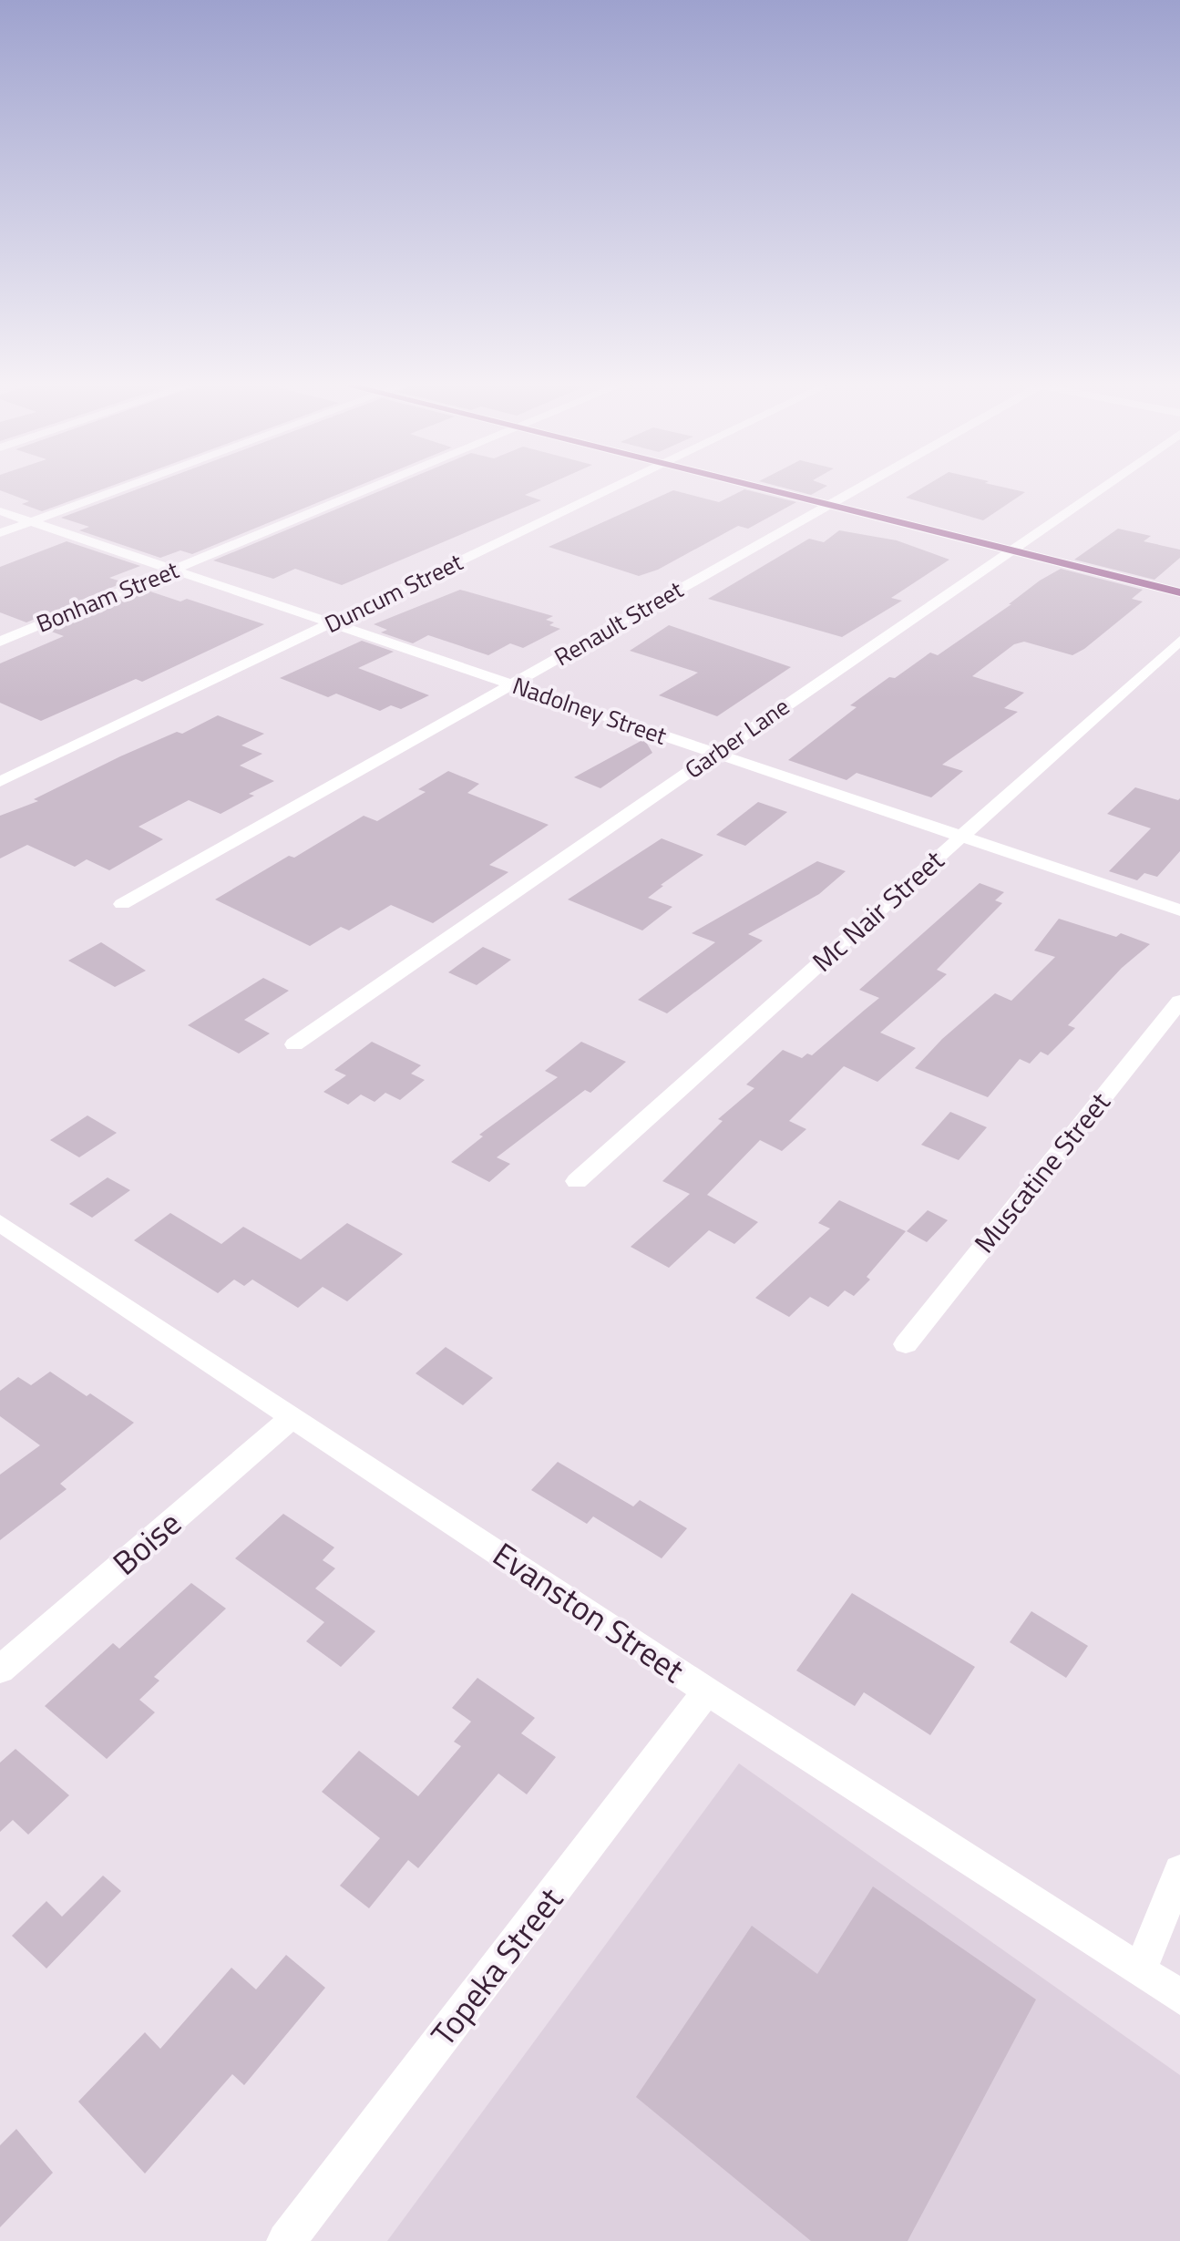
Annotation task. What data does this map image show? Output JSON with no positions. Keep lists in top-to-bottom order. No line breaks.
{"streets":{"street":["Duncum Street","Bonham Street","Renault Street","Nadolney Street","Garber Lane","Mc Nair Street","Muscatine Street","Boise","Evanston Street","Topeka Street"]},"crossings":[["Duncum Street","Nadolney Street"],["Bonham Street","Nadolney Street"],["Renault Street","Nadolney Street"],["Nadolney Street","Garber Lane"],["Nadolney Street","Mc Nair Street"],["Boise","Evanston Street"],["Evanston Street","Topeka Street"]]}
